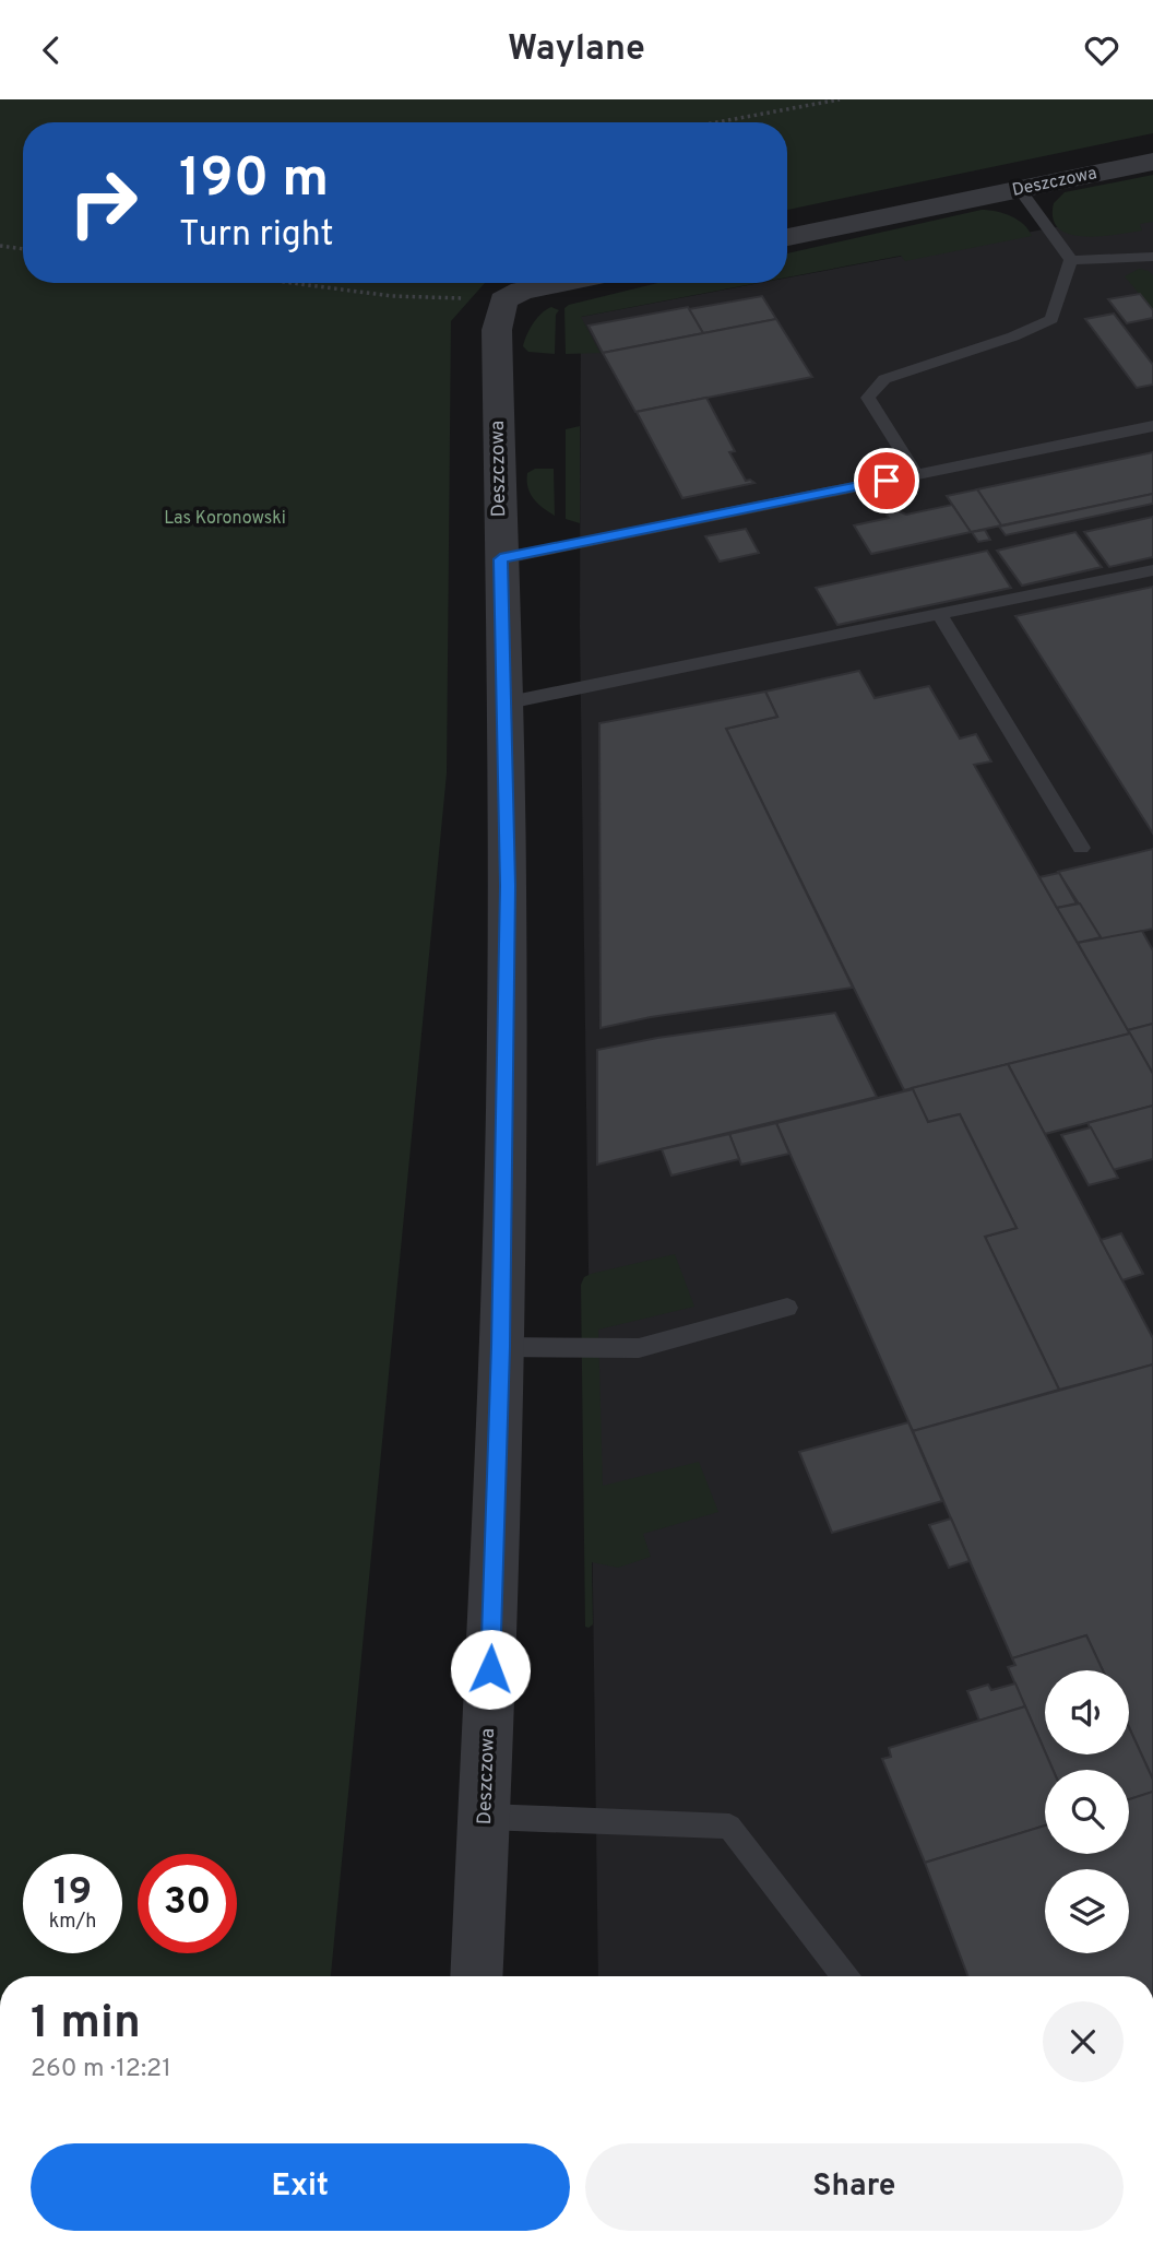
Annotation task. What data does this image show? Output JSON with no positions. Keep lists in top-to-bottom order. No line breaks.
{"streets":{"street":["Deszczowa"]},"parks":["Las Koronowski"],"page":{"header":"Waylane","turn":["190 m","Turn right"],"speed":"19 km/h","limit":"30","heading":["1 min","260 m · 12:21"],"buttons":["Exit","Share"]}}
